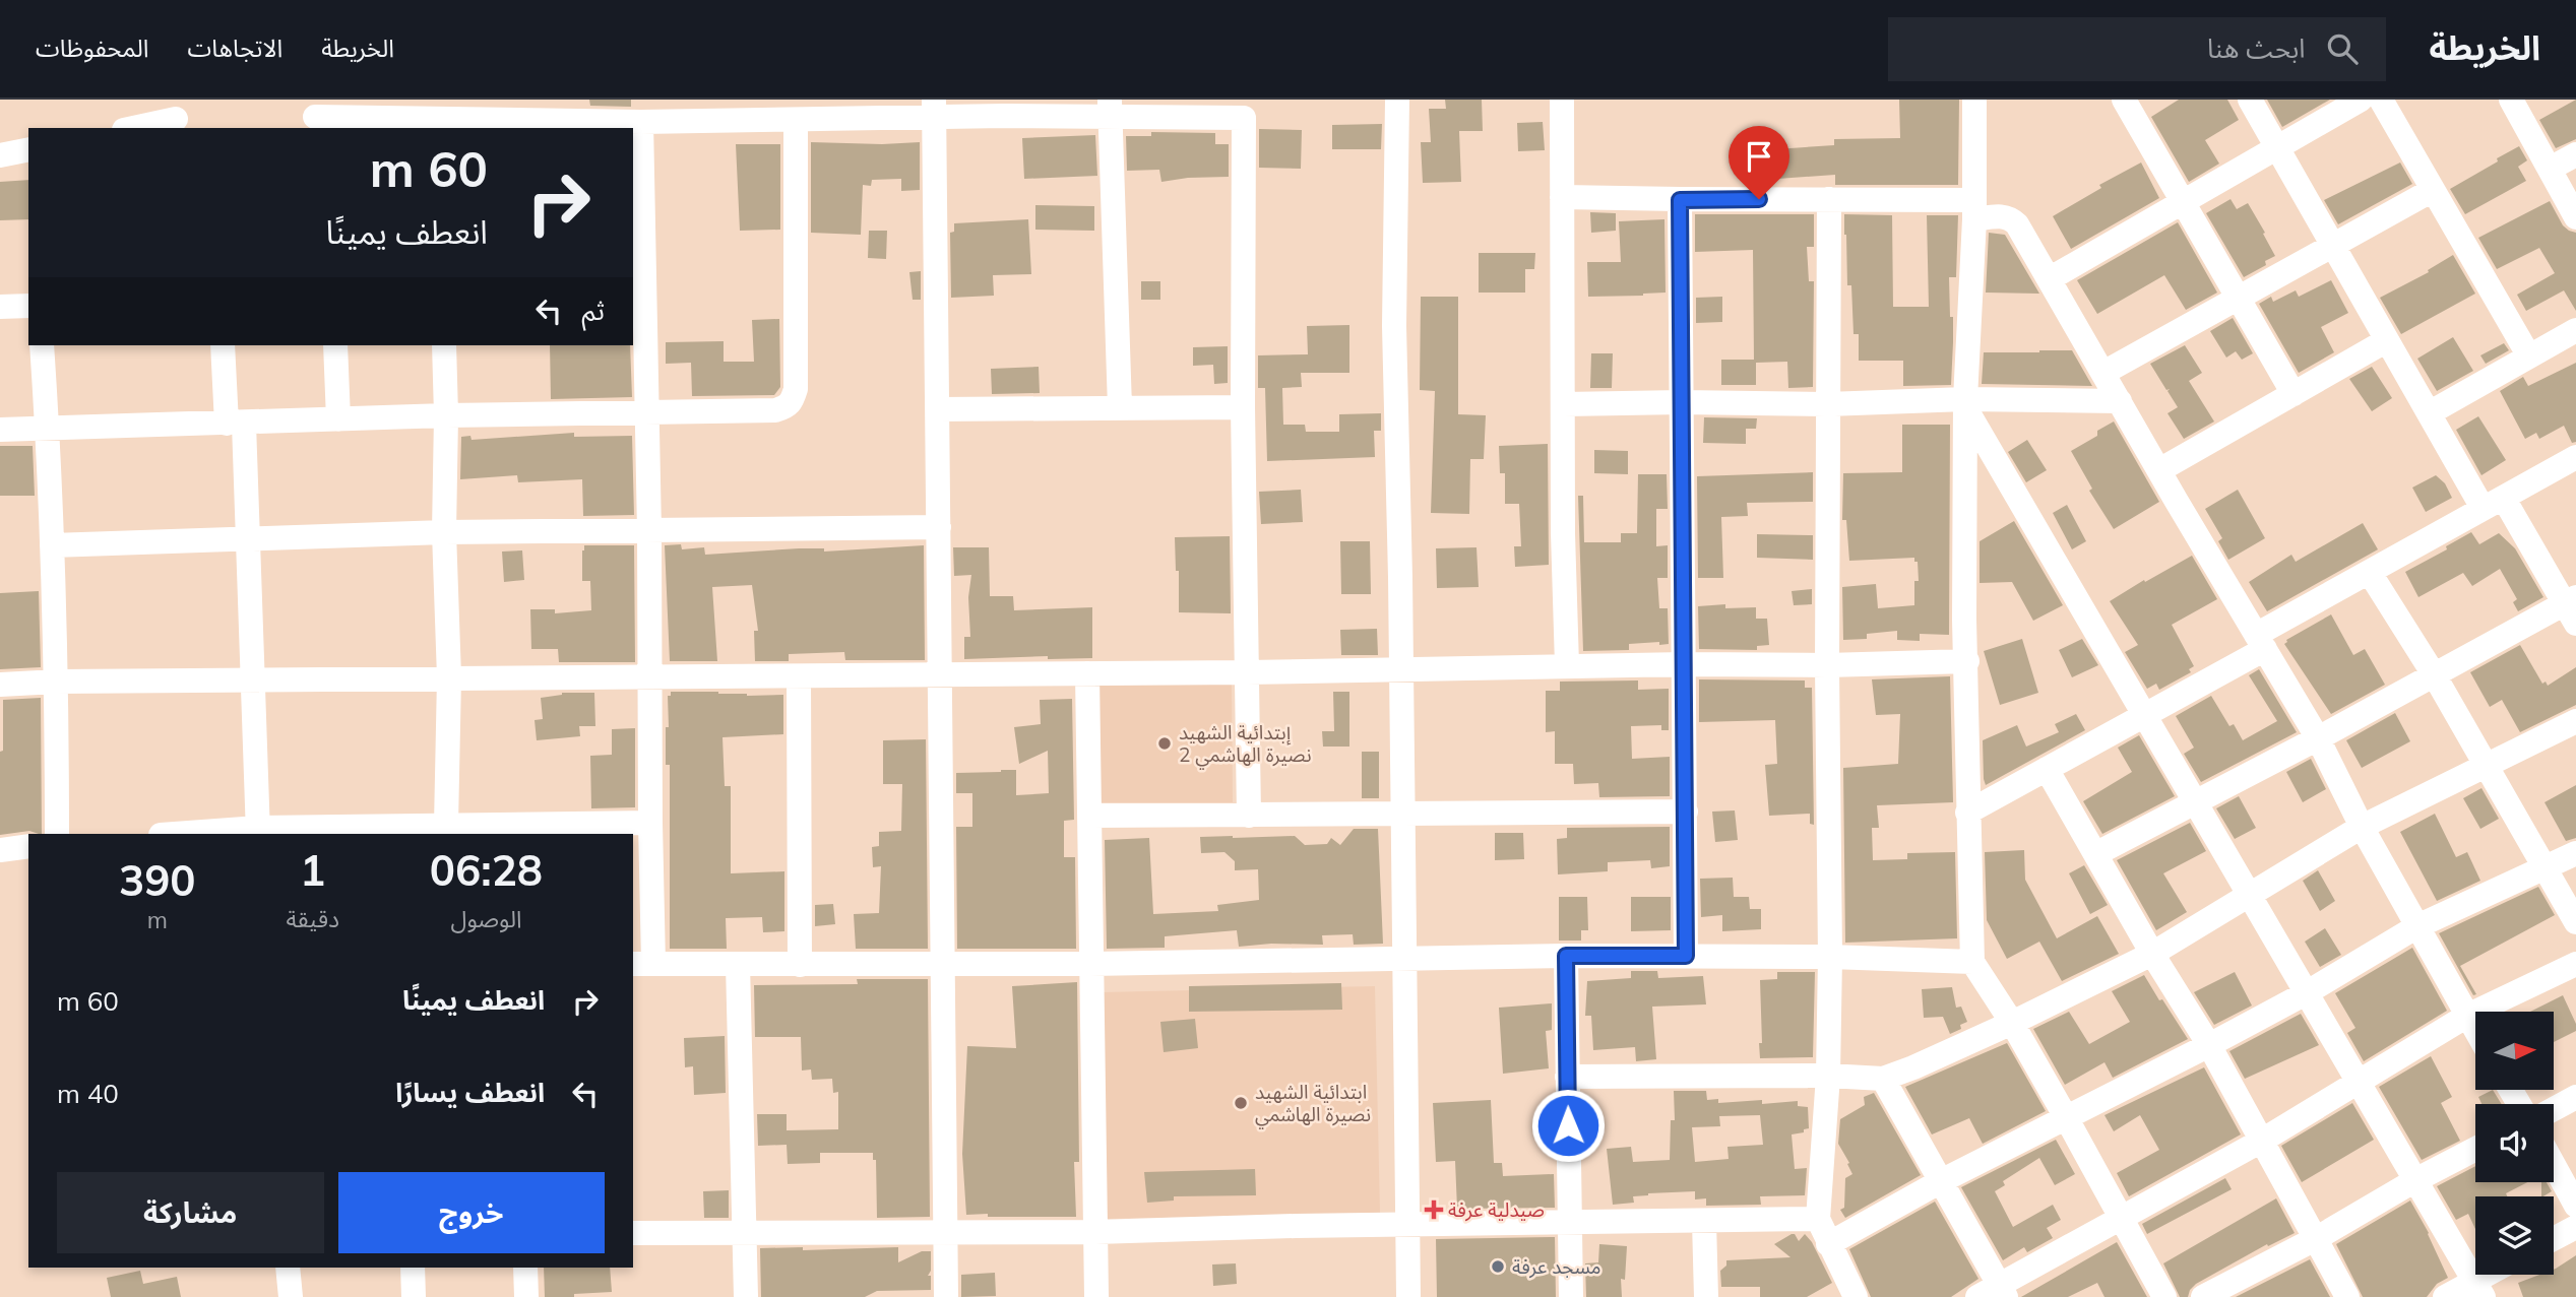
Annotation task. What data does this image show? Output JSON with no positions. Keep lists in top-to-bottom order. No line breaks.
{"places":{"other":["إبتدائية الشهيد نصيرة الهاشمي 2","ابتدائية الشهيد نصيرة الهاشمي","مسجد عرفة"],"health":["صيدلية عرفة"]},"north":"right","page":{"header":"الخريطة","search":"ابحث هنا","nav":["الخريطة","الاتجاهات","المحفوظات"],"turn":["60 m","انعطف يمينًا"],"then":"ثم","eta":["06:28","الوصول","1","دقيقة","390","m"],"list":[{"name":"انعطف يمينًا","value":"60 m"},{"name":"انعطف يسارًا","value":"40 m"}],"buttons":["خروج","مشاركة"]}}
